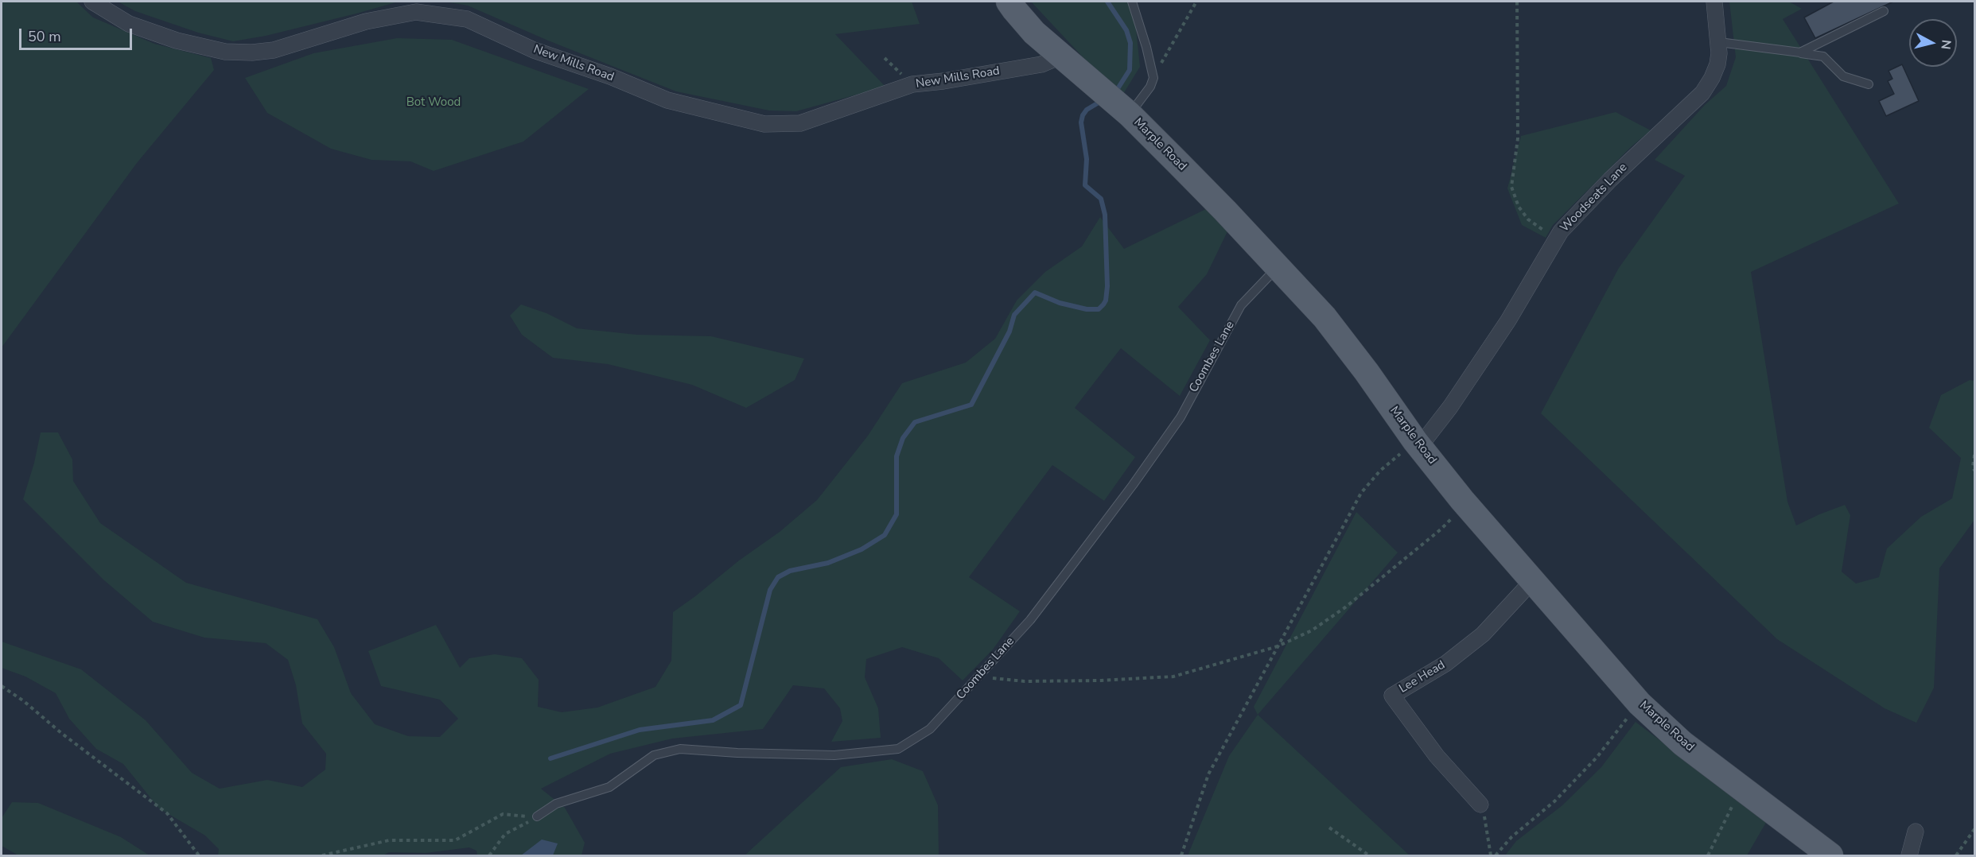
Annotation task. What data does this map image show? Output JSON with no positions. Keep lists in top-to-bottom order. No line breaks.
{"streets":{"main road":["Marple Road"],"street":["New Mills Road","Woodseats Lane","Lee Head"],"lane":["Coombes Lane"]},"crossings":[["New Mills Road","Marple Road"],["Marple Road","Woodseats Lane"],["Marple Road","Coombes Lane"],["Marple Road","Lee Head"]],"parks":["Bot Wood"],"scale_bar":"50 m","north":"right"}
